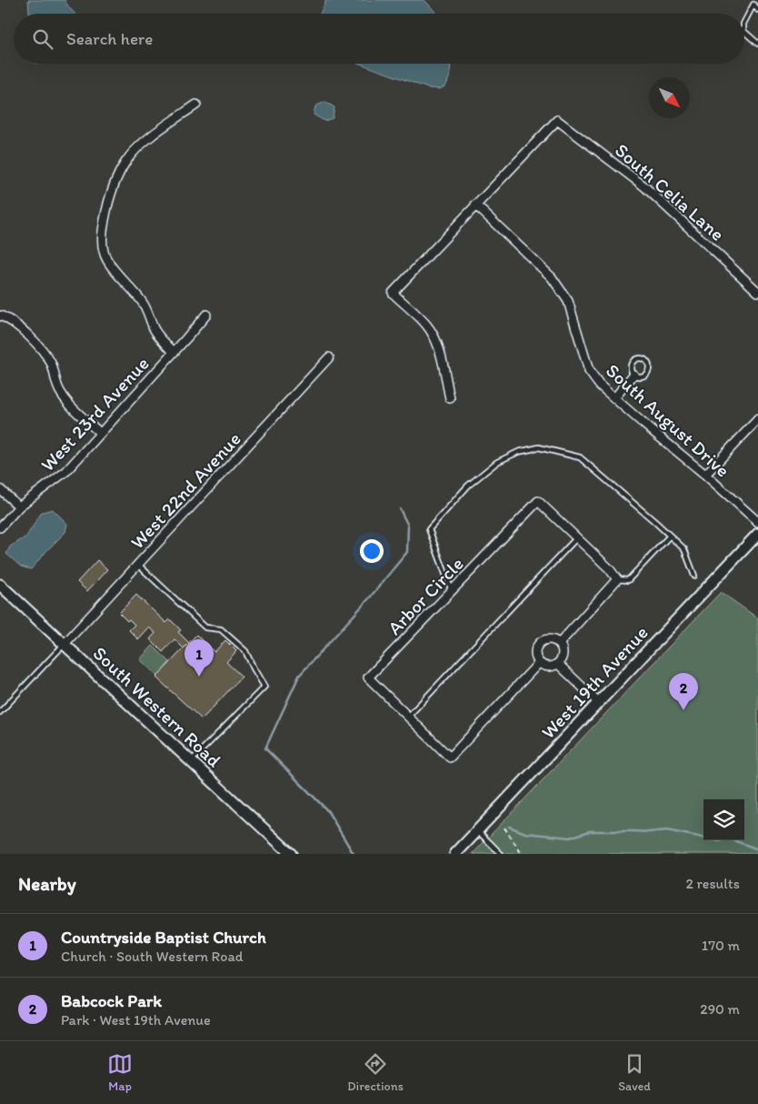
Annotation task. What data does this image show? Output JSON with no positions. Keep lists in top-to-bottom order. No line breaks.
{"streets":{"street":["South Celia Lane","West 23rd Avenue","South August Drive","West 22nd Avenue","Arbor Circle","West 19th Avenue","South Western Road"]},"crossings":[["South Celia Lane","South August Drive"],["West 22nd Avenue","South Western Road"]],"north":"bottom right","page":{"search":"Search here","pins":["1","2"],"heading":["Nearby","2 results"],"list":[{"mark":"1","name":"Countryside Baptist Church","note":"Church · South Western Road","value":"170 m"},{"mark":"2","name":"Babcock Park","note":"Park · West 19th Avenue","value":"290 m"}],"nav":["Map","Directions","Saved"]}}
